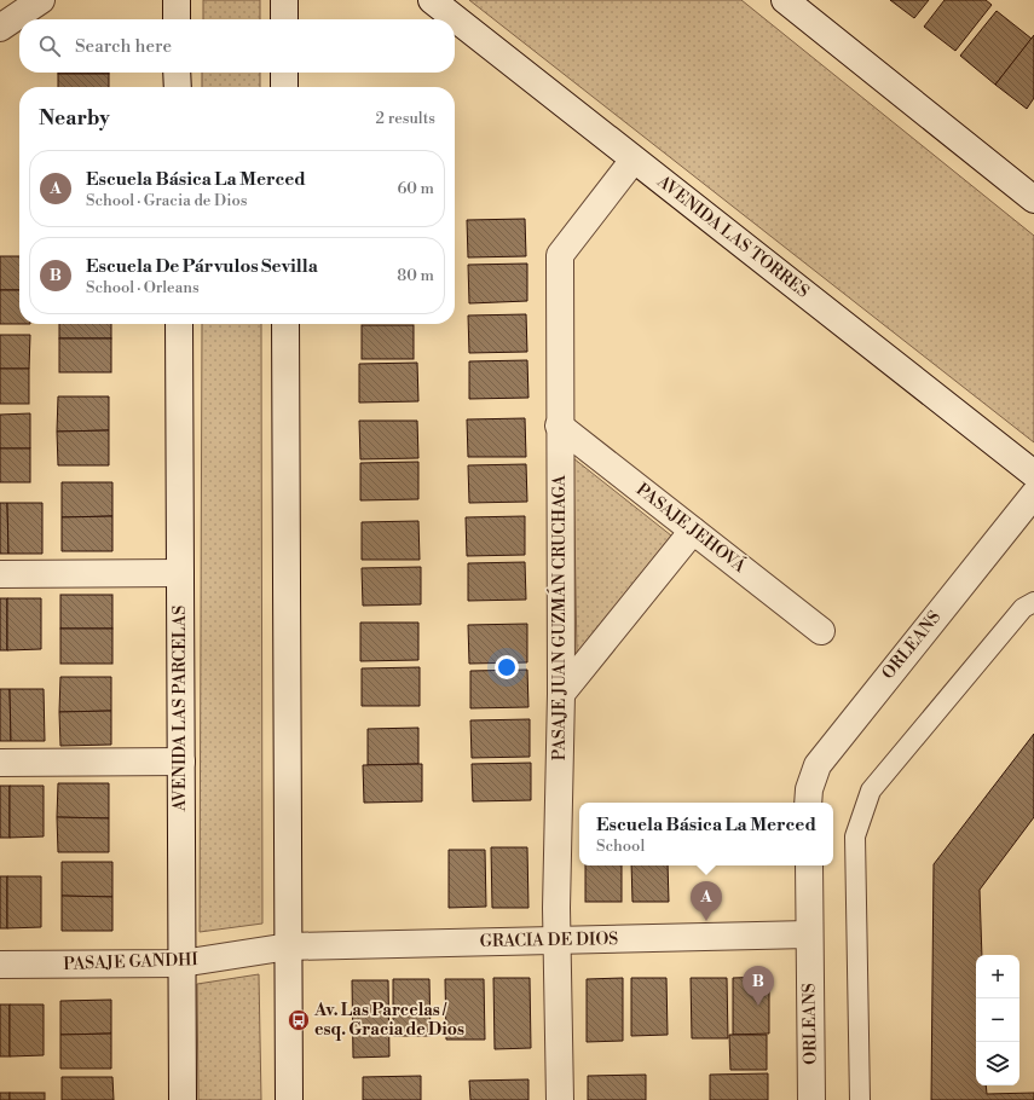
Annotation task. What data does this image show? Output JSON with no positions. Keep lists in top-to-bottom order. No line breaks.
{"streets":{"street":["AVENIDA LAS TORRES","PASAJE JEHOVÁ","PASAJE JUAN GUZMÁN CRUCHAGA","ORLEANS","AVENIDA LAS PARCELAS","GRACIA DE DIOS","PASAJE GANDHI"]},"crossings":[["AVENIDA LAS TORRES","PASAJE JUAN GUZMÁN CRUCHAGA"],["PASAJE JEHOVÁ","PASAJE JUAN GUZMÁN CRUCHAGA"],["PASAJE JUAN GUZMÁN CRUCHAGA","GRACIA DE DIOS"],["ORLEANS","GRACIA DE DIOS"],["AVENIDA LAS PARCELAS","PASAJE GANDHI"],["GRACIA DE DIOS","PASAJE GANDHI"]],"places":{"bus stop":["Av. Las Parcelas / esq. Gracia de Dios"]},"page":{"search":"Search here","heading":["Nearby","2 results"],"list":[{"mark":"A","name":"Escuela Básica La Merced","note":"School · Gracia de Dios","value":"60 m"},{"mark":"B","name":"Escuela De Párvulos Sevilla","note":"School · Orleans","value":"80 m"}],"popup":["Escuela Básica La Merced","School"],"pins":["A","B"],"map_buttons":["+","−"]}}
